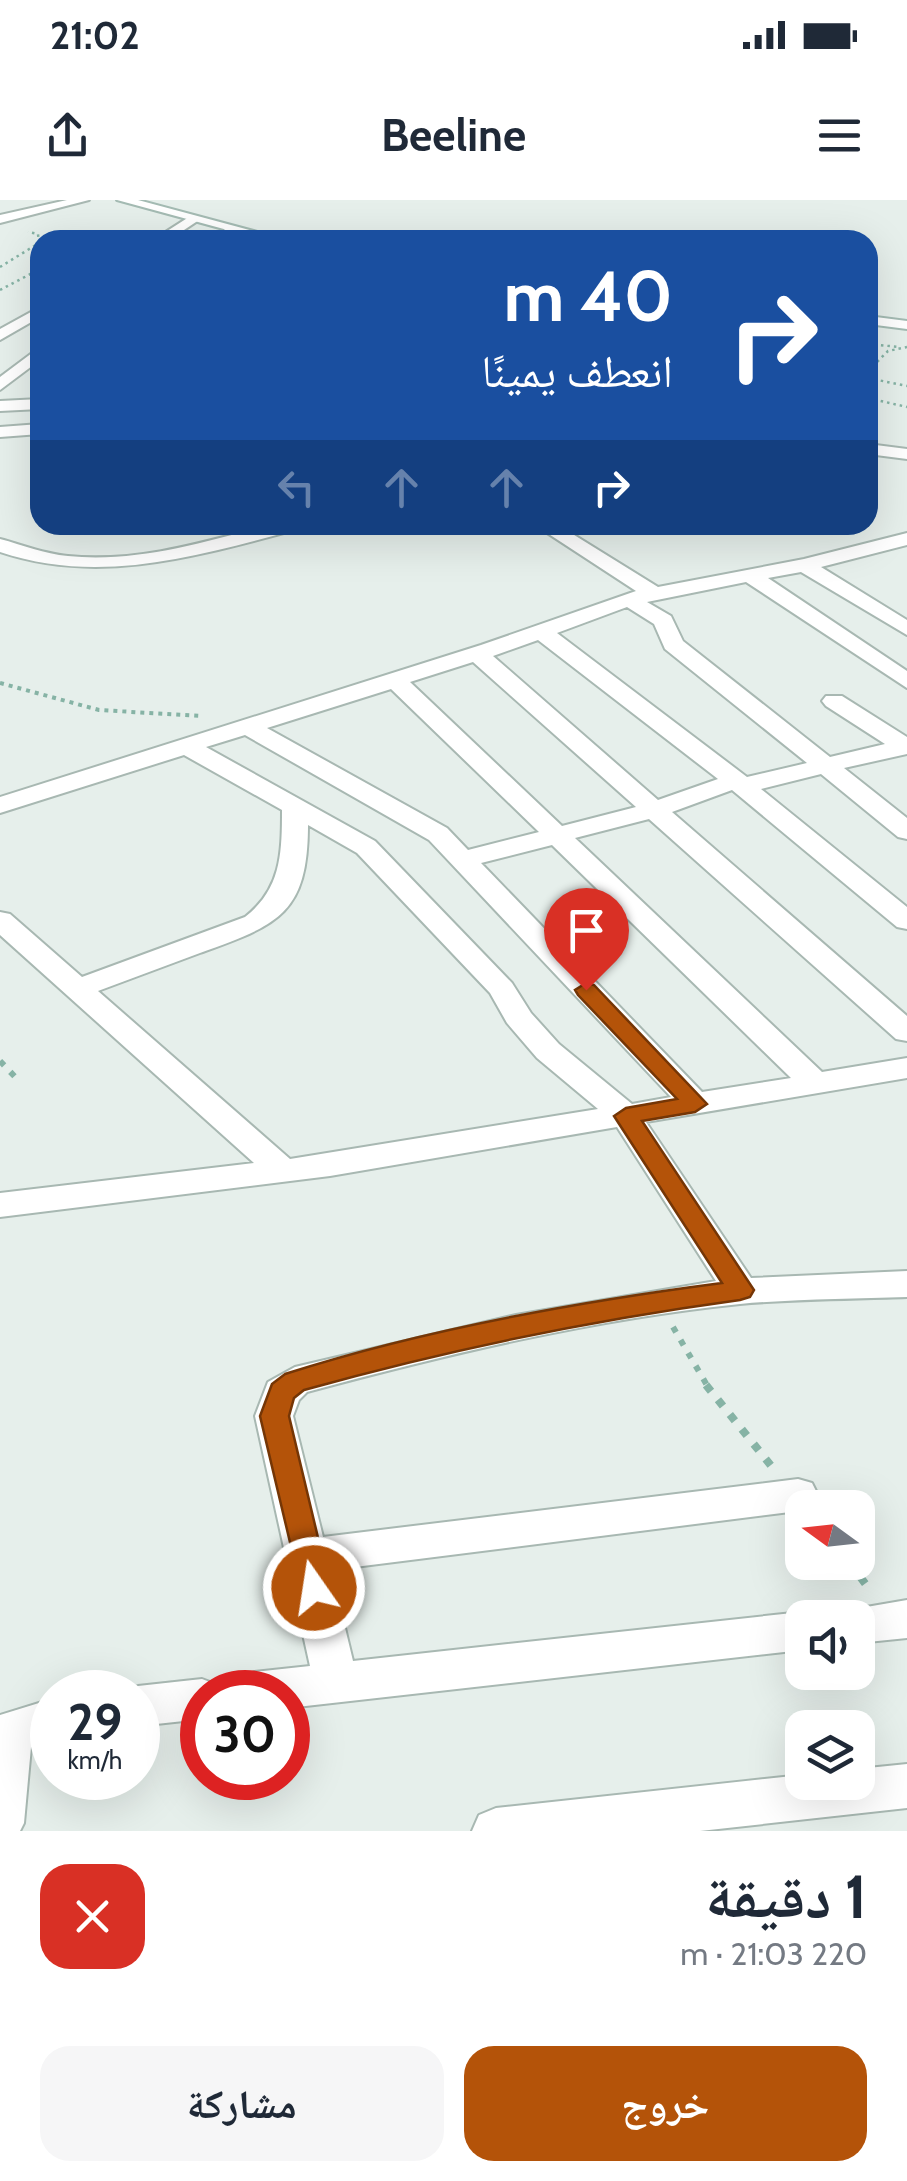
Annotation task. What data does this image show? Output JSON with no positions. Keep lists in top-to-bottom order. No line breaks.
{"north":"left","page":{"status":"21:02","header":"Beeline","turn":["40 m","انعطف يمينًا"],"speed":"29 km/h","limit":"30","heading":["1 دقيقة","220 m · 21:03"],"buttons":["خروج","مشاركة"]}}
